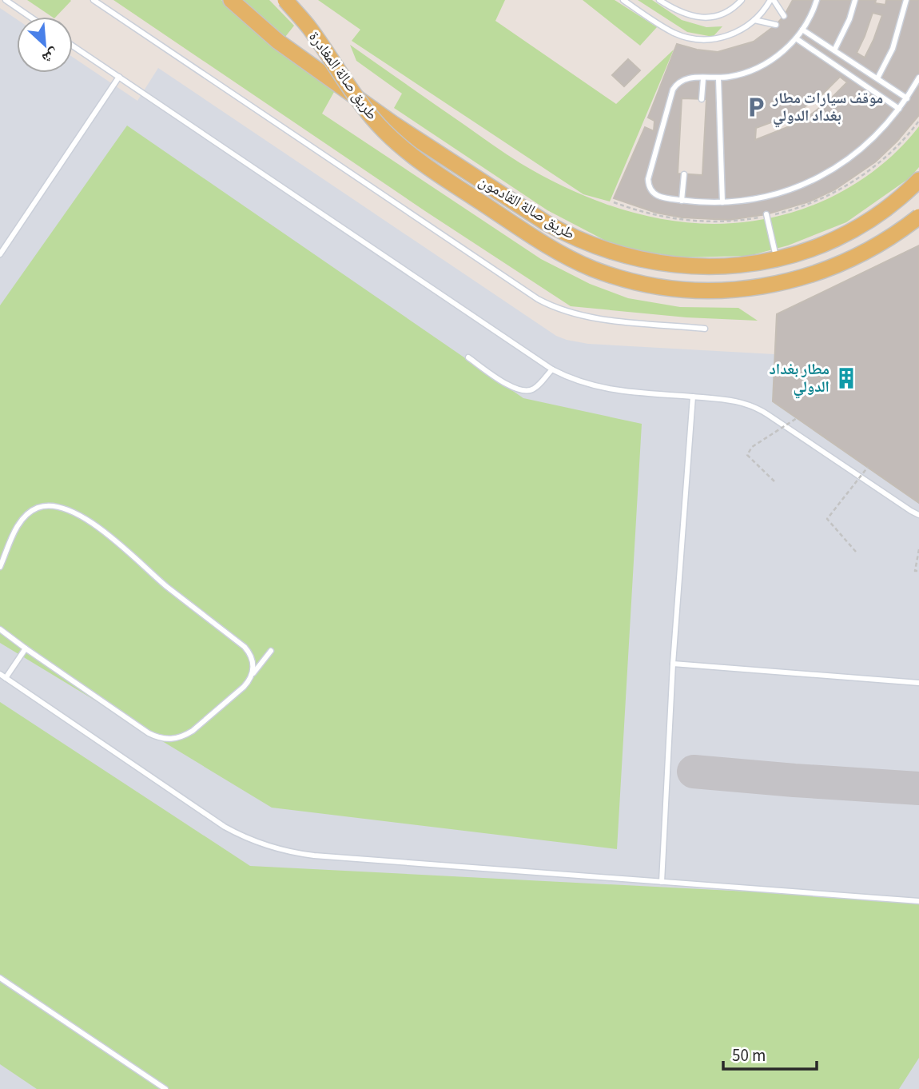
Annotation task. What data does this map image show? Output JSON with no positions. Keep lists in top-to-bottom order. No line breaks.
{"streets":{"main road":["طريق صالة المغادرة","طريق صالة القادمون"]},"places":{"parking":["موقف سيارات مطار بغداد الدولي"],"building":["مطار بغداد الدولي"]},"scale_bar":"50 m","north":"bottom right"}
